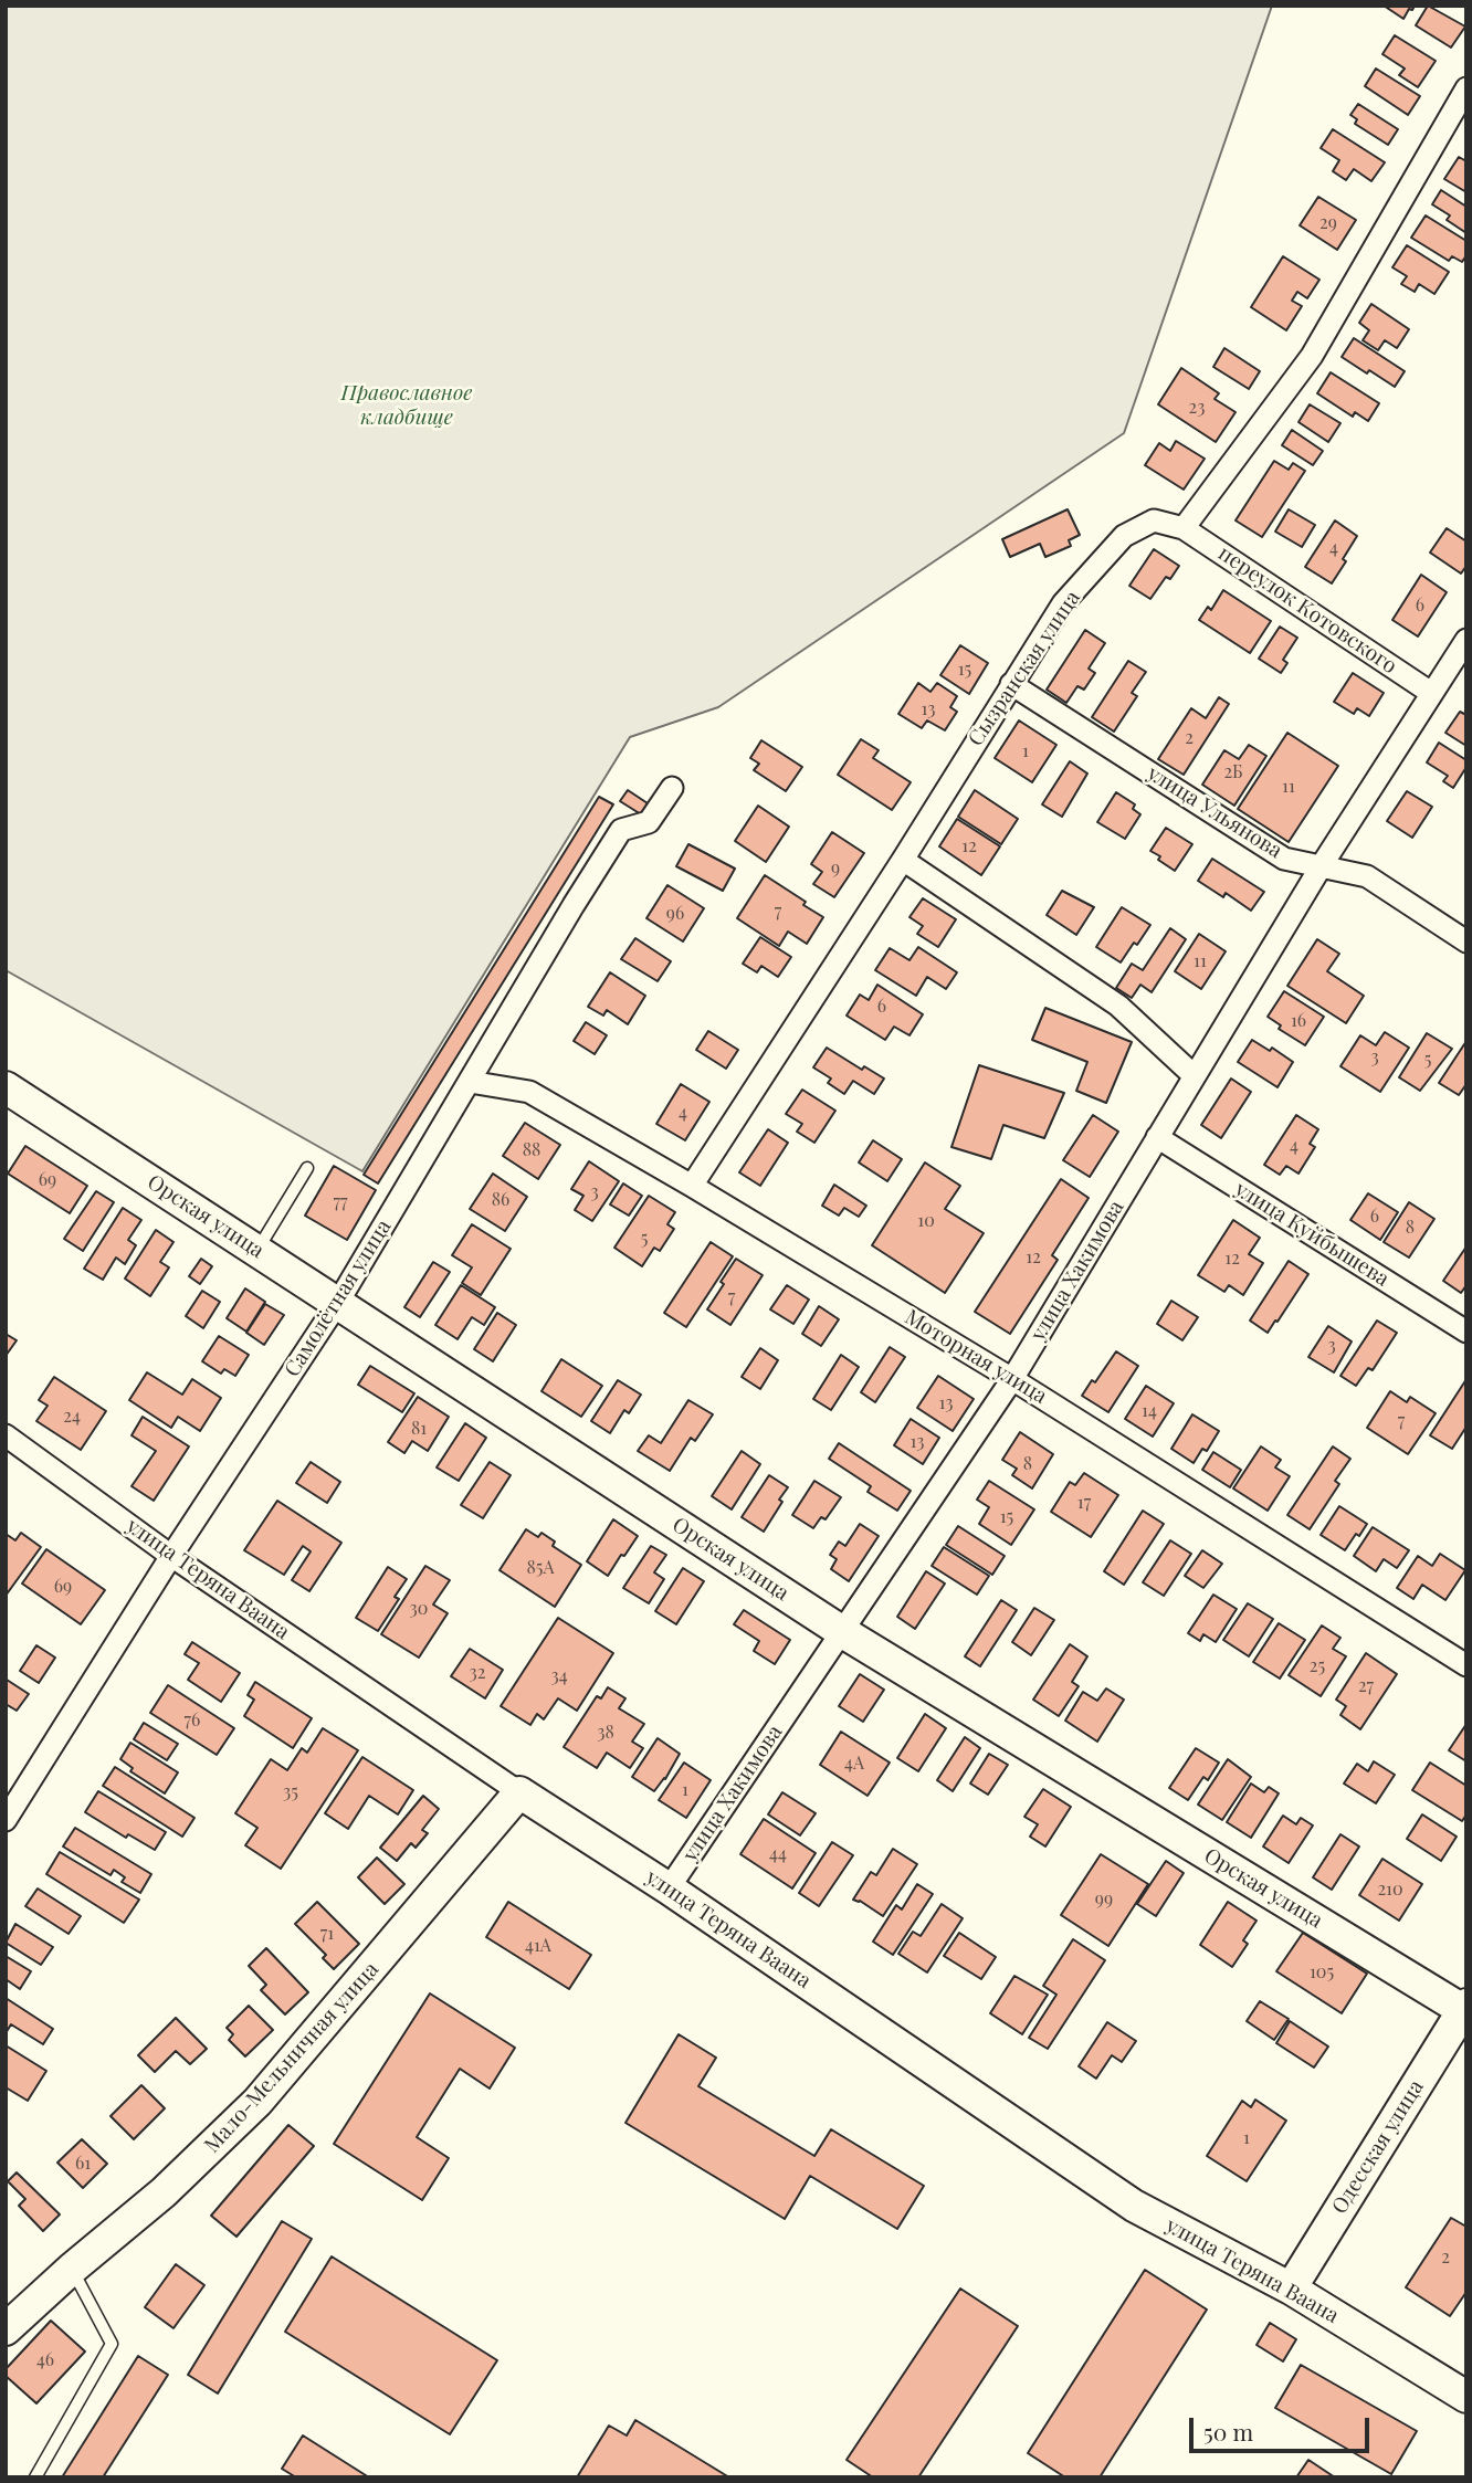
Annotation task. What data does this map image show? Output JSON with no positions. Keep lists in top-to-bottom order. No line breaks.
{"streets":{"street":["переулок Котовского","Сызранская улица","улица Ульянова","Орская улица","улица Куйбышева","улица Хакимова","Самолётная улица","Моторная улица","улица Теряна Ваана","Мало-Мельничная улица","Одесская улица"]},"crossings":[["переулок Котовского","Сызранская улица"],["переулок Котовского","улица Хакимова"],["Сызранская улица","улица Ульянова"],["Сызранская улица","Моторная улица"],["улица Ульянова","улица Хакимова"],["Орская улица","улица Хакимова"],["Орская улица","Самолётная улица"],["Орская улица","Одесская улица"],["улица Куйбышева","улица Хакимова"],["улица Хакимова","Моторная улица"],["улица Хакимова","улица Теряна Ваана"],["Самолётная улица","Моторная улица"],["Самолётная улица","улица Теряна Ваана"],["улица Теряна Ваана","Мало-Мельничная улица"],["улица Теряна Ваана","Одесская улица"]],"parks":["Православное кладбище"],"house_numbers":["29","23","4","6","15","13","2","1","2Б","11","12","9","7","96","11","6","16","3","5","4","4","88","69","3","86","77","6","10","8","5","12","12","7","3","13","14","24","7","81","13","8","17","15","85А","69","30","25","32","34","27","76","38","4А","1","35","44","210","99","71","41А","105","1","61","2","46"],"scale_bar":"50 m"}
